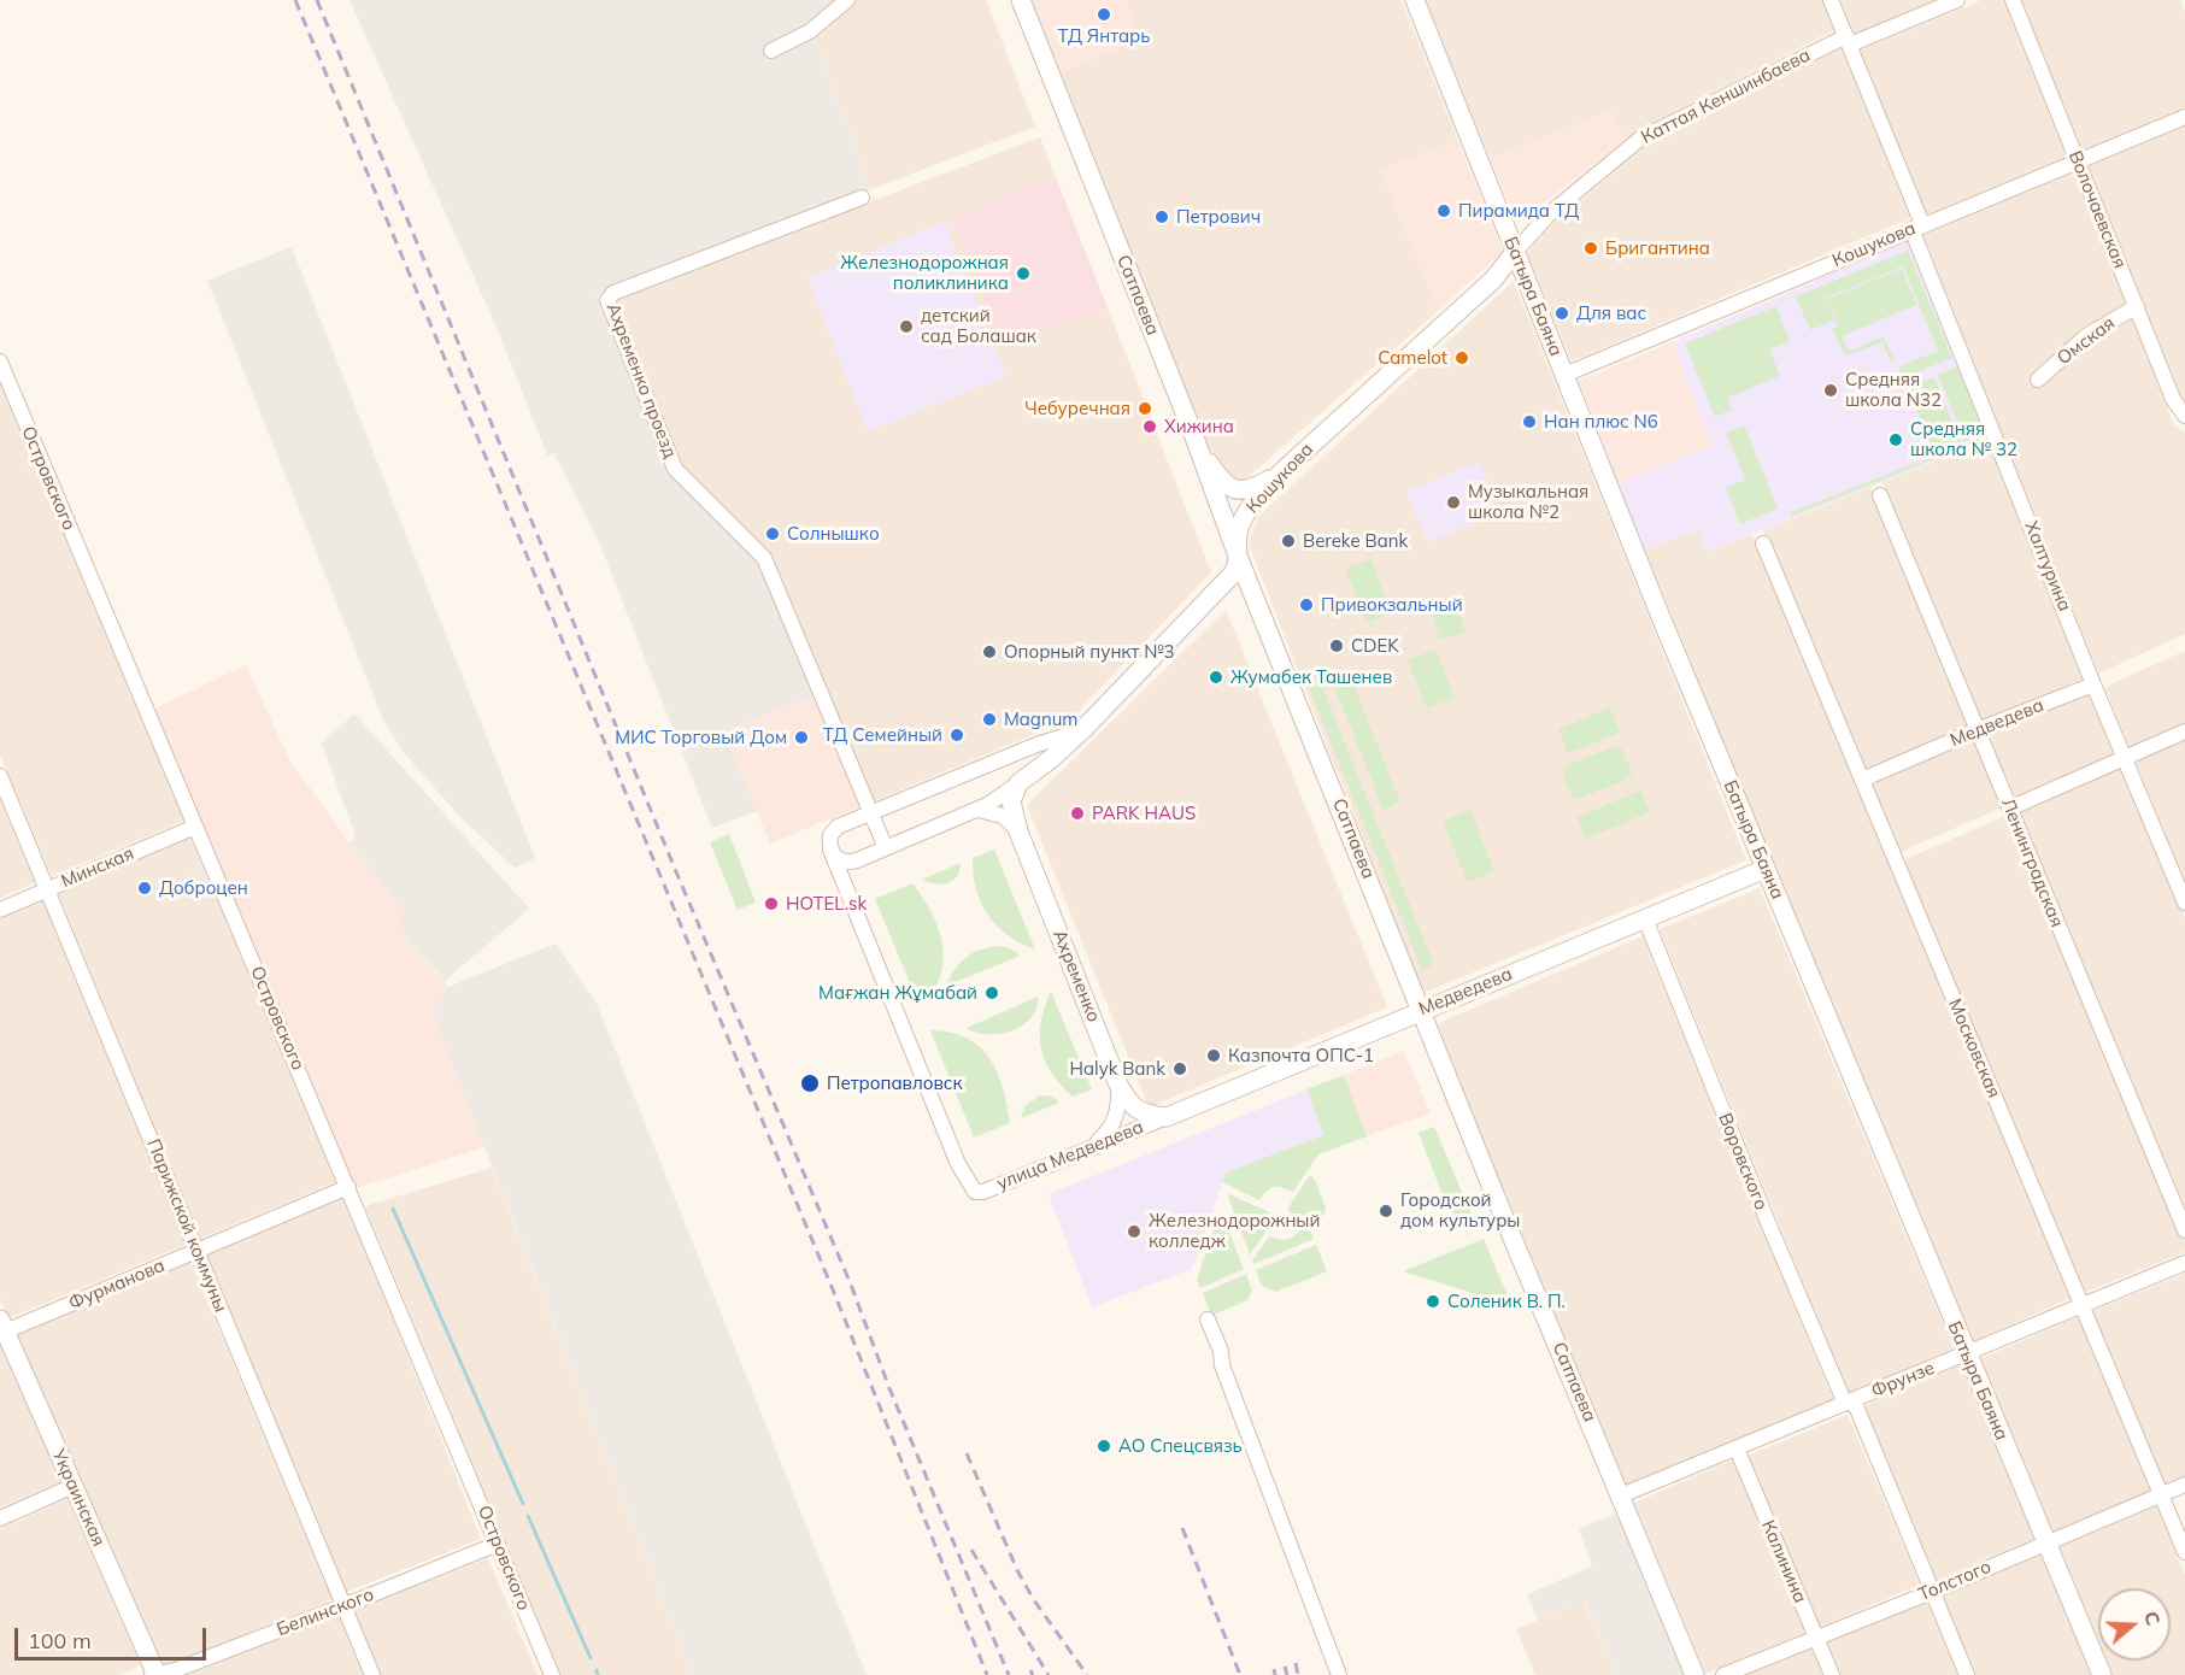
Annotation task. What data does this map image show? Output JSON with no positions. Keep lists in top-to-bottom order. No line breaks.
{"streets":{"street":["Каттая Кеншинбаева","Волочаевская","Кошукова","Сатпаева","Батыра Баяна","Омская","Ахременко проезд","Островского","Халтурина","Медведева","Ленинградская","Минская","Ахременко","Московская","улица Медведева","Воровского","Парижской коммуны","Фурманова","Фрунзе","Украинская","Калинина","Толстого","Белинского"]},"crossings":[["Каттая Кеншинбаева","Кошукова"],["Каттая Кеншинбаева","Батыра Баяна"],["Каттая Кеншинбаева","Халтурина"],["Волочаевская","Кошукова"],["Волочаевская","Омская"],["Кошукова","Сатпаева"],["Кошукова","Батыра Баяна"],["Кошукова","Ахременко проезд"],["Кошукова","Халтурина"],["Кошукова","Ахременко"],["Кошукова","улица Медведева"],["Сатпаева","Медведева"],["Сатпаева","Фрунзе"],["Батыра Баяна","Медведева"],["Батыра Баяна","Фрунзе"],["Батыра Баяна","Толстого"],["Островского","Минская"],["Островского","Фурманова"],["Островского","Белинского"],["Халтурина","Медведева"],["Медведева","Ленинградская"],["Медведева","Ахременко"],["Медведева","Московская"],["Медведева","улица Медведева"],["Медведева","Воровского"],["Минская","Парижской коммуны"],["Ахременко","улица Медведева"],["Московская","Фрунзе"],["Московская","Толстого"],["Воровского","Фрунзе"],["Воровского","Толстого"],["Парижской коммуны","Фурманова"],["Парижской коммуны","Белинского"],["Фурманова","Украинская"],["Фрунзе","Калинина"],["Украинская","Белинского"],["Калинина","Толстого"]],"places":["ТД Янтарь","Пирамида ТД","Петрович","Бригантина","Железнодорожная поликлиника","Для вас","детский сад Болашак","Camelot","Средняя школа N32","Чебуречная","Нан плюс N6","Хижина","Средняя школа № 32","Музыкальная школа №2","Солнышко","Bereke Bank","Привокзальный","CDEK","Опорный пункт №3","Жумабек Ташенев","Magnum","ТД Семейный","МИС Торговый Дом","PARK HAUS","Доброцен","HOTEL.sk","Мағжан Жұмабай","Казпочта ОПС-1","Halyk Bank","Петропавловск","Городской дом культуры","Железнодорожный колледж","Соленик В. П.","АО Спецсвязь"],"scale_bar":"100 m","north":"right"}
